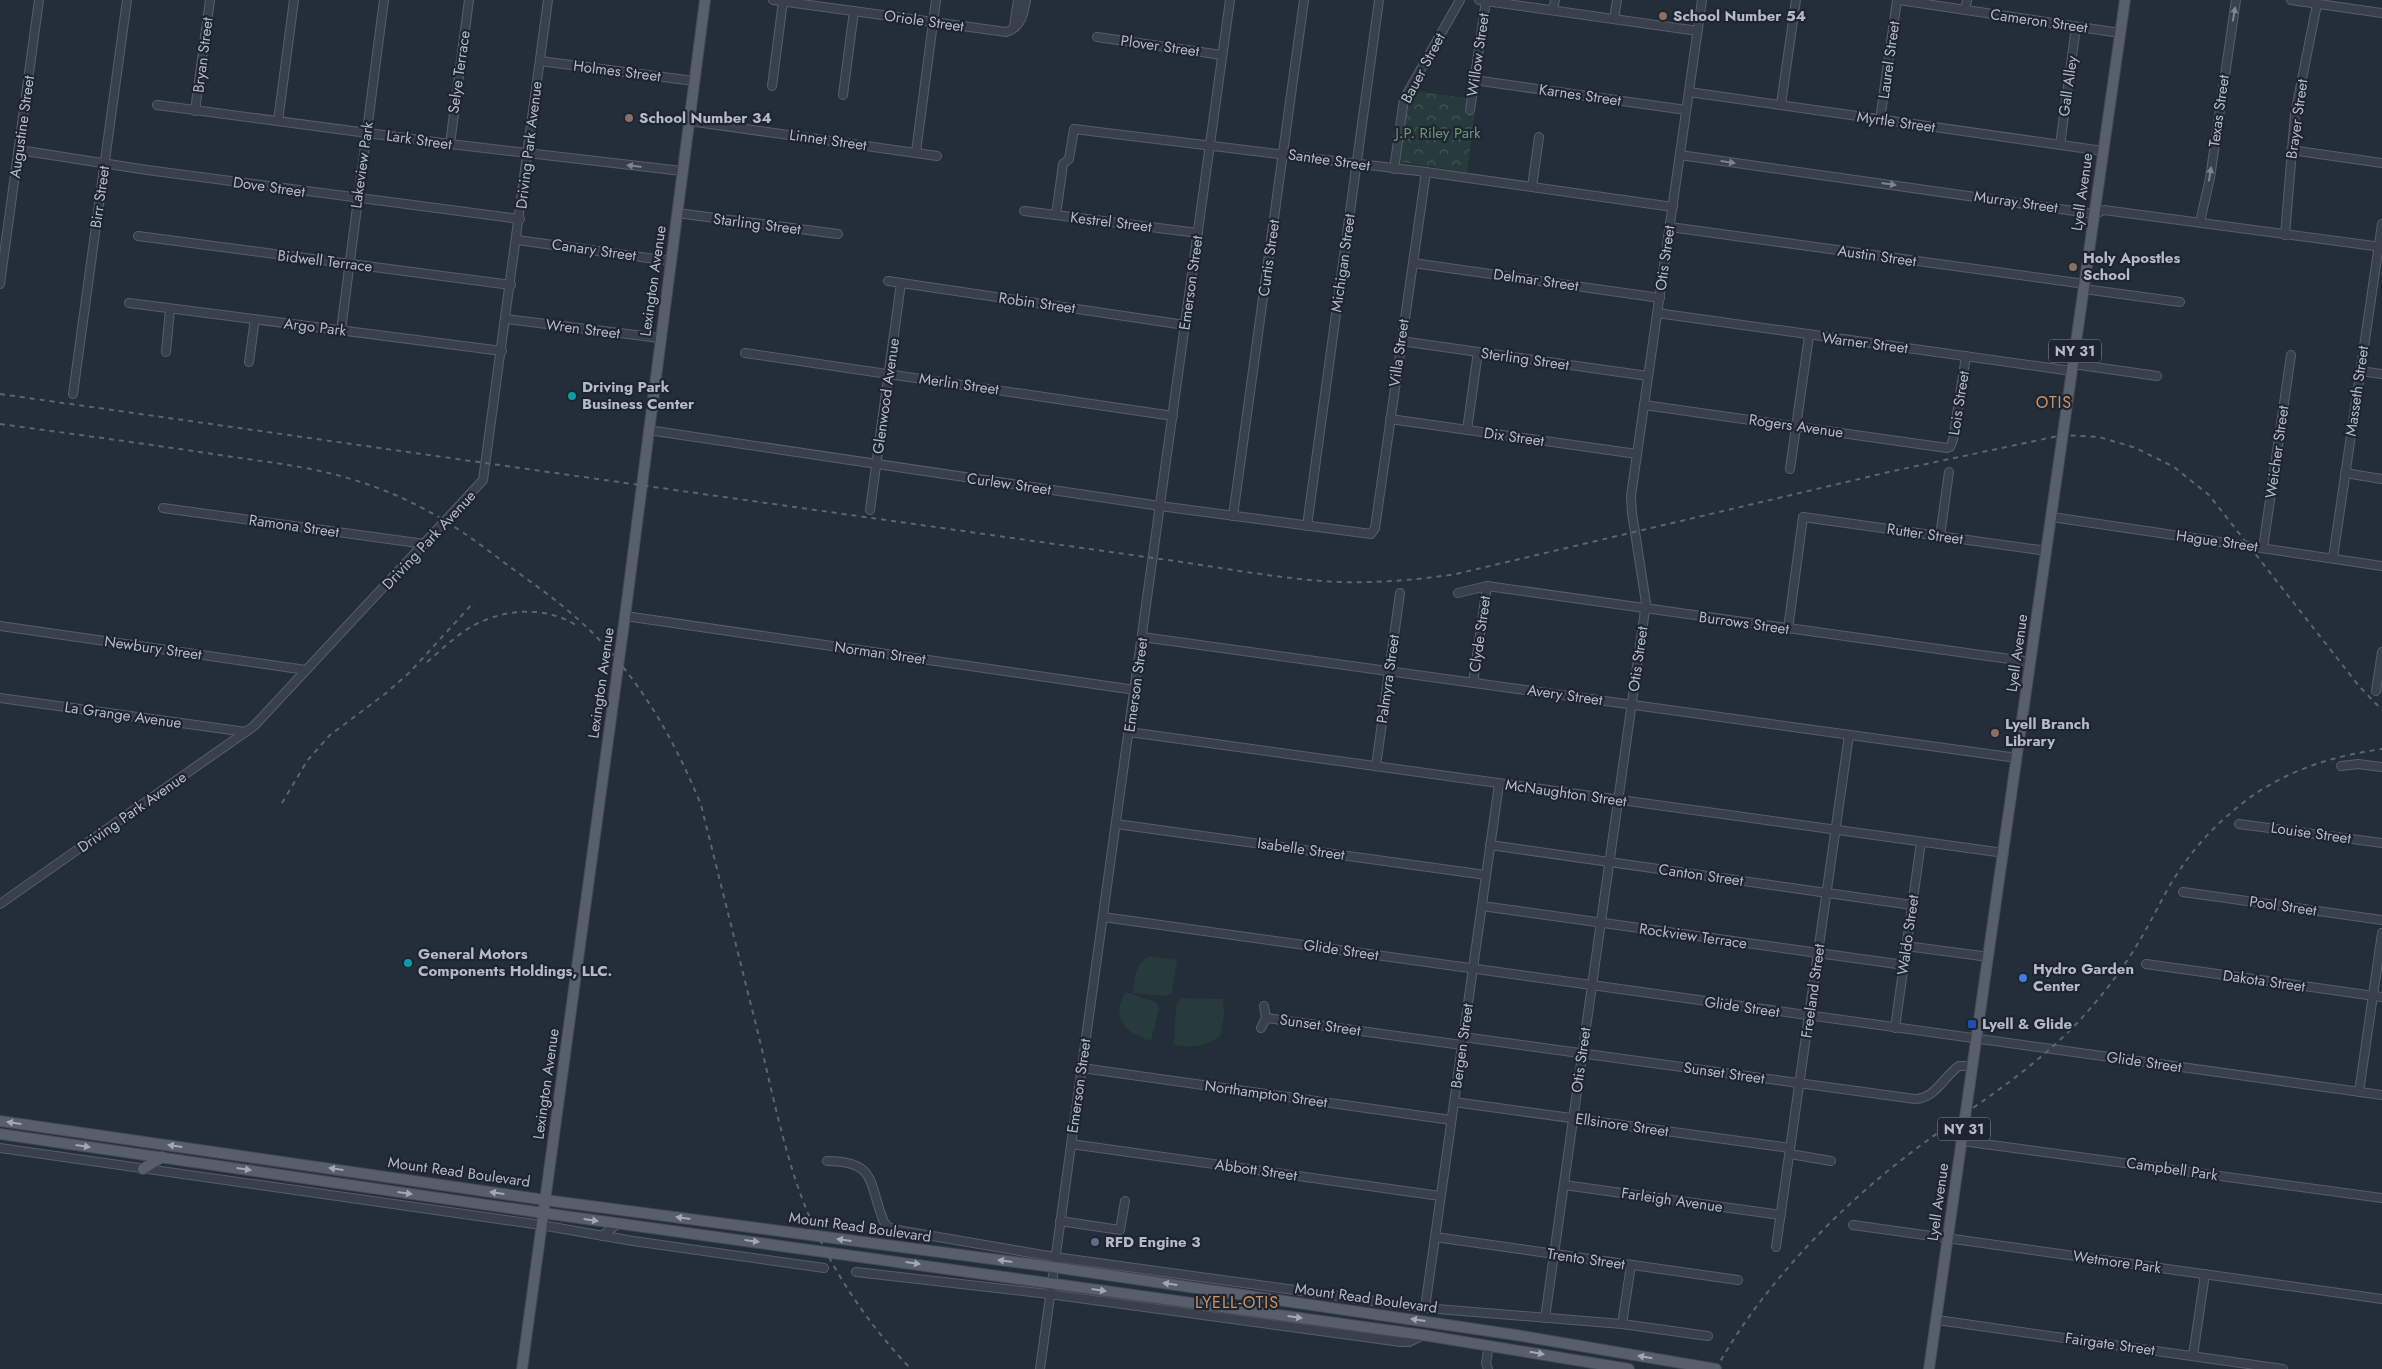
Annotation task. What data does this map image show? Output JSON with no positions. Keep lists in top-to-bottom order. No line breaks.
{"streets":{"main road":["Lyell Avenue","Lexington Avenue","NY 31","Mount Read Boulevard"],"street":["Oriole Street","Cameron Street","Plover Street","Bryan Street","Willow Street","Laurel Street","Bauer Street","Holmes Street","Selye Terrace","Gall Alley","Karnes Street","Texas Street","Brayer Street","Myrtle Street","Augustine Street","Lark Street","Linnet Street","Driving Park Avenue","Santee Street","Lakeview Park","Dove Street","Birr Street","Murray Street","Kestrel Street","Starling Street","Canary Street","Austin Street","Curtis Street","Otis Street","Bidwell Terrace","Michigan Street","Delmar Street","Emerson Street","Robin Street","Argo Park","Wren Street","Warner Street","Villa Street","Sterling Street","Merlin Street","Masseth Street","Glenwood Avenue","Lois Street","Rogers Avenue","Dix Street","Weicher Street","Curlew Street","Ramona Street","Rutter Street","Hague Street","Burrows Street","Clyde Street","Newbury Street","Norman Street","Palmyra Street","Avery Street","La Grange Avenue","McNaughton Street","Louise Street","Isabelle Street","Canton Street","Pool Street","Waldo Street","Rockview Terrace","Glide Street","Dakota Street","Freeland Street","Sunset Street","Bergen Street","Northampton Street","Ellsinore Street","Campbell Park","Abbott Street","Farleigh Avenue","Trento Street","Wetmore Park","Fairgate Street"]},"crossings":[["Cameron Street","Laurel Street"],["Cameron Street","Gall Alley"],["Cameron Street","Lyell Avenue"],["Plover Street","Emerson Street"],["Bryan Street","Lark Street"],["Willow Street","Karnes Street"],["Laurel Street","Myrtle Street"],["Bauer Street","Santee Street"],["Holmes Street","Driving Park Avenue"],["Holmes Street","Lexington Avenue"],["Selye Terrace","Lark Street"],["Gall Alley","Myrtle Street"],["Karnes Street","Otis Street"],["Texas Street","Murray Street"],["Brayer Street","Murray Street"],["Myrtle Street","Lyell Avenue"],["Myrtle Street","Otis Street"],["Augustine Street","Dove Street"],["Lark Street","Driving Park Avenue"],["Lark Street","Lakeview Park"],["Lark Street","Lexington Avenue"],["Linnet Street","Lexington Avenue"],["Driving Park Avenue","Dove Street"],["Driving Park Avenue","Canary Street"],["Driving Park Avenue","Bidwell Terrace"],["Driving Park Avenue","Argo Park"],["Driving Park Avenue","Wren Street"],["Driving Park Avenue","Ramona Street"],["Driving Park Avenue","Newbury Street"],["Driving Park Avenue","La Grange Avenue"],["Santee Street","Kestrel Street"],["Santee Street","Curtis Street"],["Santee Street","Otis Street"],["Santee Street","Michigan Street"],["Santee Street","Emerson Street"],["Santee Street","Villa Street"],["Lakeview Park","Dove Street"],["Lakeview Park","Bidwell Terrace"],["Lakeview Park","Argo Park"],["Dove Street","Birr Street"],["Lyell Avenue","Murray Street"],["Lyell Avenue","Austin Street"],["Lyell Avenue","Warner Street"],["Lyell Avenue","Rutter Street"],["Lyell Avenue","Hague Street"],["Lyell Avenue","Burrows Street"],["Lyell Avenue","Avery Street"],["Lyell Avenue","McNaughton Street"],["Lyell Avenue","Glide Street"],["Lyell Avenue","Sunset Street"],["Lyell Avenue","Campbell Park"],["Lyell Avenue","Wetmore Park"],["Lyell Avenue","Fairgate Street"],["Murray Street","Otis Street"],["Murray Street","Masseth Street"],["Kestrel Street","Emerson Street"],["Starling Street","Lexington Avenue"],["Canary Street","Lexington Avenue"],["Austin Street","Otis Street"],["Curtis Street","Curlew Street"],["Otis Street","Delmar Street"],["Otis Street","Warner Street"],["Otis Street","Sterling Street"],["Otis Street","Rogers Avenue"],["Otis Street","Dix Street"],["Otis Street","Burrows Street"],["Otis Street","Avery Street"],["Otis Street","McNaughton Street"],["Otis Street","Canton Street"],["Otis Street","Rockview Terrace"],["Otis Street","Glide Street"],["Otis Street","Sunset Street"],["Otis Street","Ellsinore Street"],["Otis Street","Mount Read Boulevard"],["Otis Street","Farleigh Avenue"],["Otis Street","Trento Street"],["Michigan Street","Curlew Street"],["Delmar Street","Villa Street"],["Lexington Avenue","Wren Street"],["Lexington Avenue","Curlew Street"],["Lexington Avenue","Norman Street"],["Lexington Avenue","Mount Read Boulevard"],["Emerson Street","Robin Street"],["Emerson Street","Merlin Street"],["Emerson Street","Curlew Street"],["Emerson Street","Norman Street"],["Emerson Street","Avery Street"],["Emerson Street","McNaughton Street"],["Emerson Street","Isabelle Street"],["Emerson Street","Glide Street"],["Emerson Street","Northampton Street"],["Emerson Street","Abbott Street"],["Emerson Street","Mount Read Boulevard"],["Robin Street","Glenwood Avenue"],["Warner Street","Lois Street"],["Villa Street","Sterling Street"],["Villa Street","Dix Street"],["Villa Street","Curlew Street"],["Merlin Street","Glenwood Avenue"],["Masseth Street","Hague Street"],["Glenwood Avenue","Curlew Street"],["Lois Street","Rogers Avenue"],["Weicher Street","Hague Street"],["Rutter Street","Burrows Street"],["Burrows Street","Clyde Street"],["Clyde Street","Avery Street"],["Palmyra Street","Avery Street"],["Palmyra Street","McNaughton Street"],["Avery Street","Freeland Street"],["McNaughton Street","Waldo Street"],["McNaughton Street","Freeland Street"],["McNaughton Street","Bergen Street"],["Isabelle Street","Bergen Street"],["Canton Street","Waldo Street"],["Canton Street","Freeland Street"],["Canton Street","Bergen Street"],["Waldo Street","Rockview Terrace"],["Waldo Street","Glide Street"],["Rockview Terrace","Freeland Street"],["Rockview Terrace","Bergen Street"],["Glide Street","Freeland Street"],["Glide Street","Bergen Street"],["Freeland Street","Sunset Street"],["Freeland Street","Ellsinore Street"],["Freeland Street","Farleigh Avenue"],["Sunset Street","Bergen Street"],["Bergen Street","Northampton Street"],["Bergen Street","Ellsinore Street"],["Bergen Street","Abbott Street"],["Bergen Street","Mount Read Boulevard"],["Bergen Street","Trento Street"]],"one_way":["Texas Street","Murray Street"],"districts":["OTIS","LYELL-OTIS"],"parks":["J.P. Riley Park"],"places":{"other":["School Number 54","School Number 34","Holy Apostles School","Driving Park Business Center","Lyell Branch Library","General Motors Components Holdings, LLC.","Hydro Garden Center","RFD Engine 3"],"transit":["Lyell & Glide"]}}
